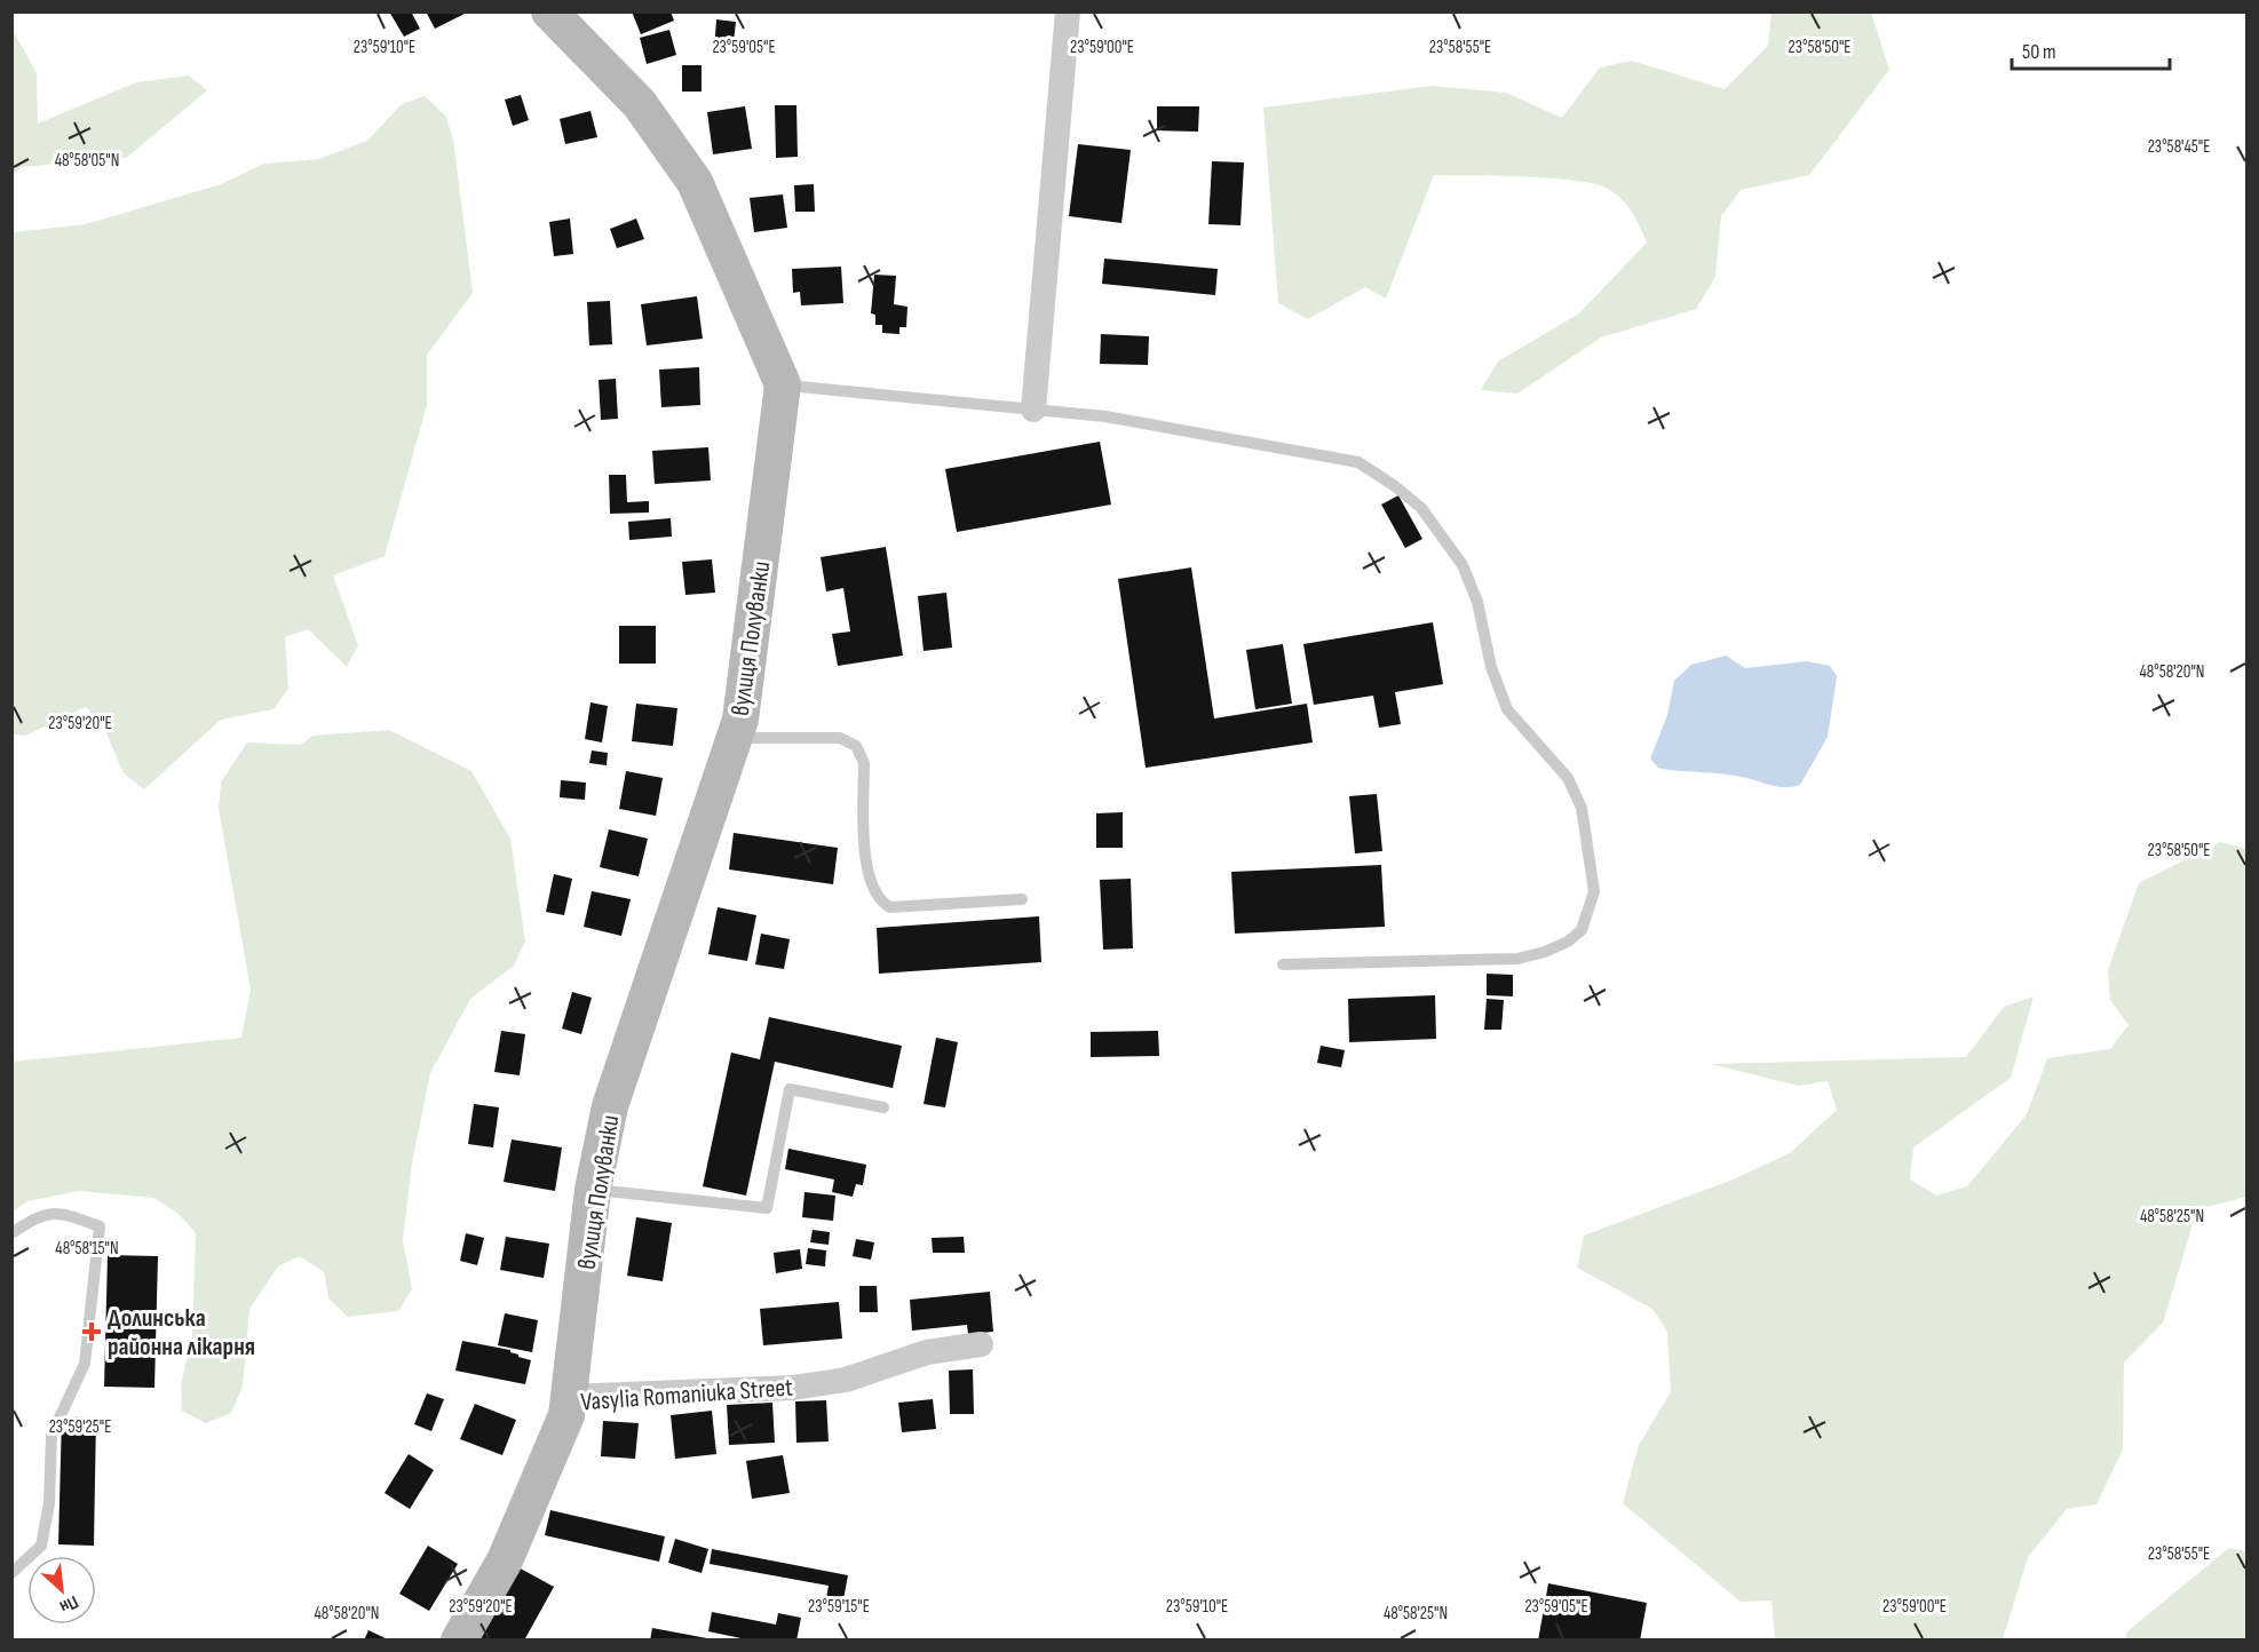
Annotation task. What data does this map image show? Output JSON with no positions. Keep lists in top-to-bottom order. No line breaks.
{"streets":{"street":["вулиця Полуванки","Vasylia Romaniuka Street"]},"crossings":[["вулиця Полуванки","Vasylia Romaniuka Street"]],"places":{"health":["Долинська районна лікарня"]},"scale_bar":"50 m","north":"bottom right","coordinates":["23°59'10\"E","23°59'05\"E","23°59'00\"E","23°58'55\"E","23°58'50\"E","23°58'45\"E","48°58'05\"N","48°58'20\"N","23°59'20\"E","48°58'25\"N","48°58'15\"N","23°59'25\"E","23°59'15\"E"]}
